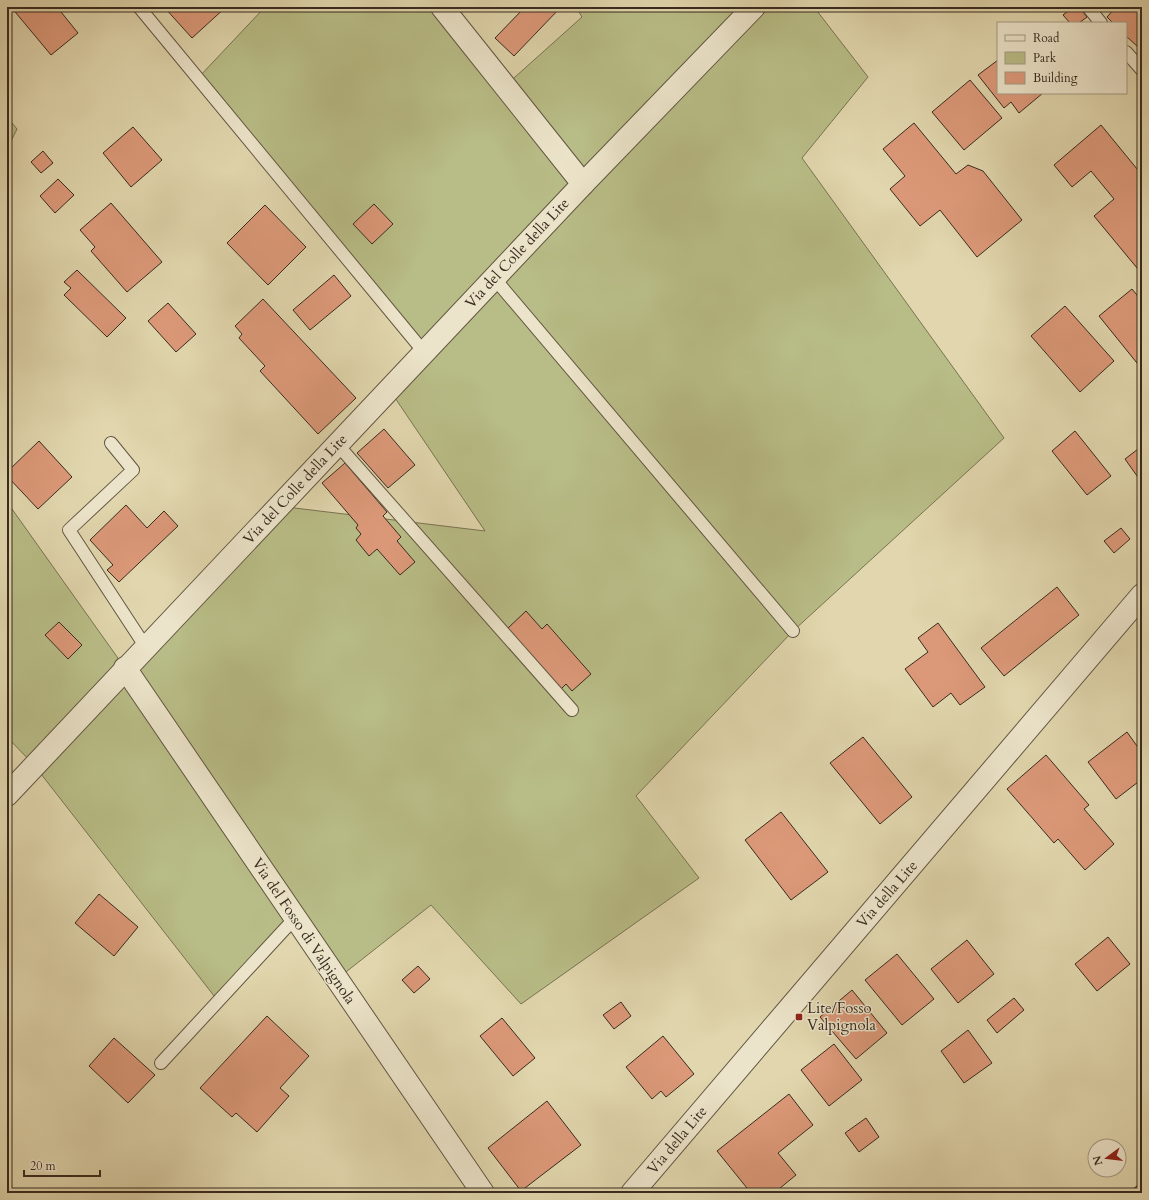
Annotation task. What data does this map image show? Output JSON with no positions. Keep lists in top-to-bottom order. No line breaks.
{"streets":{"street":["Via del Colle della Lite","Via della Lite","Via del Fosso di Valpignola"]},"crossings":[["Via del Colle della Lite","Via del Fosso di Valpignola"]],"places":{"transit":["Lite/Fosso Valpignola"]},"legend":["Road","Park","Building"],"scale_bar":"20 m","north":"left"}
